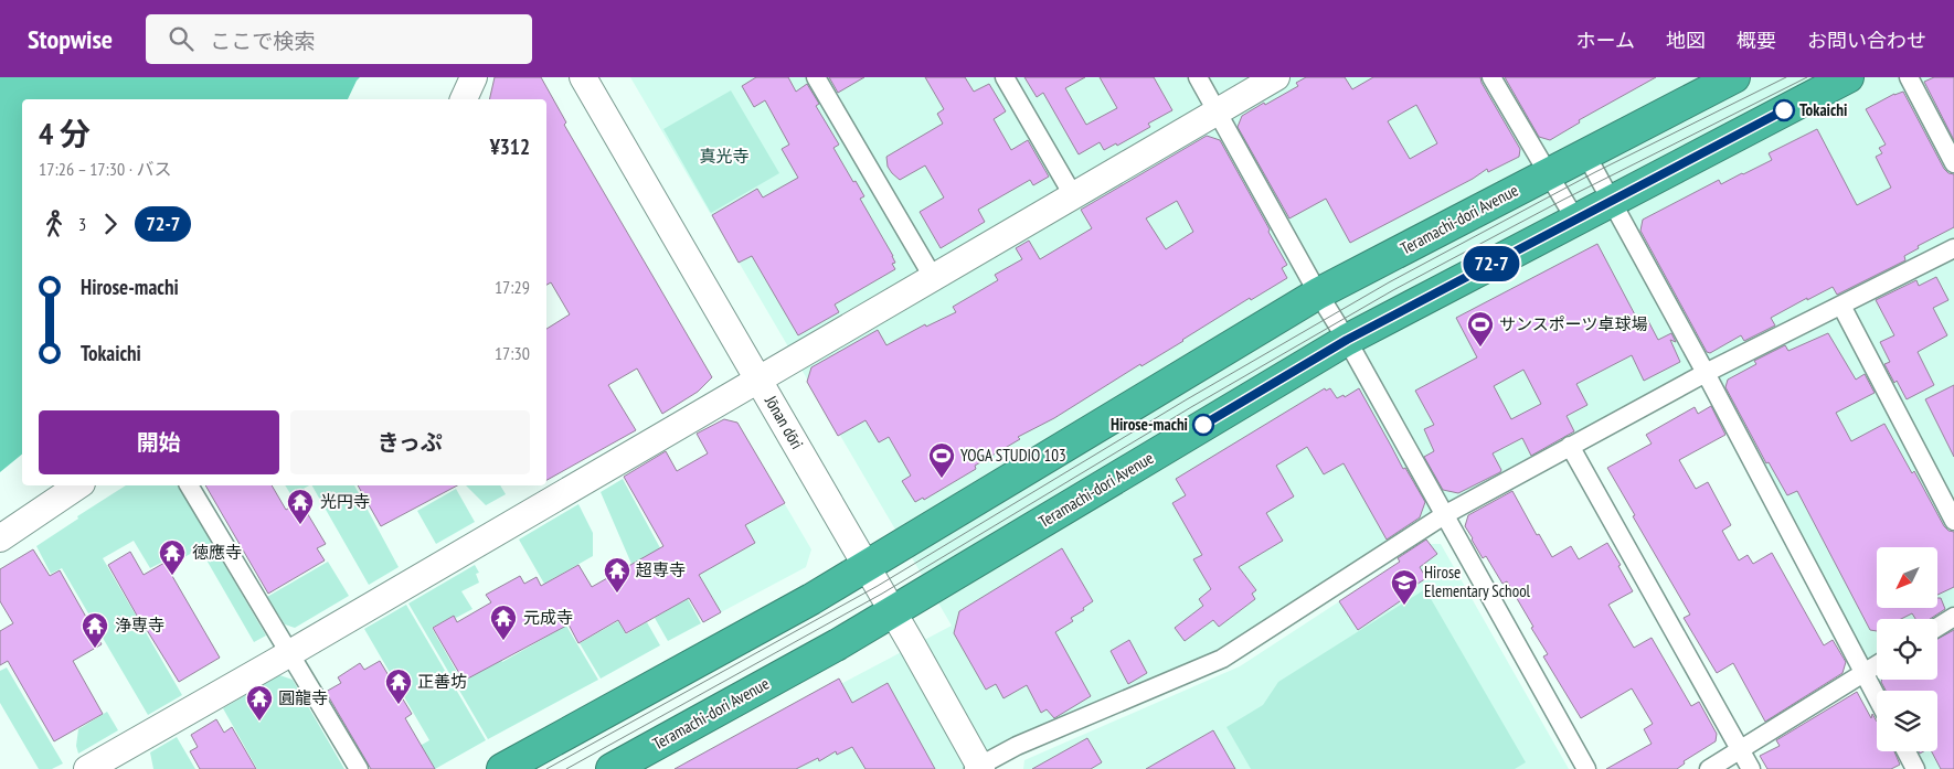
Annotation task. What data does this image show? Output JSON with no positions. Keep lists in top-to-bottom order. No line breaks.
{"streets":{"highway":["Teramachi-dori Avenue"],"street":["Jōnan dōri"]},"crossings":[["Teramachi-dori Avenue","Jōnan dōri"]],"parks":["真光寺"],"places":{"other":["Tokaichi","Hirose-machi"],"sports":["サンスポーツ卓球場","YOGA STUDIO 103"],"temple":["光円寺","徳應寺","超専寺","元成寺","浄専寺","正善坊","圓龍寺"],"school or university":["Hirose Elementary School"]},"lines":["bus line 72-7"],"north":"bottom left","page":{"header":"Stopwise","search":"ここで検索","nav":["ホーム","地図","概要","お問い合わせ"],"on_map":"72-7","heading":["4 分","17:26 – 17:30 · バス","¥312"],"legs":["3","72-7"],"list":[{"name":"Hirose-machi","value":"17:29"},{"name":"Tokaichi","value":"17:30"}],"buttons":["開始","きっぷ"]}}
